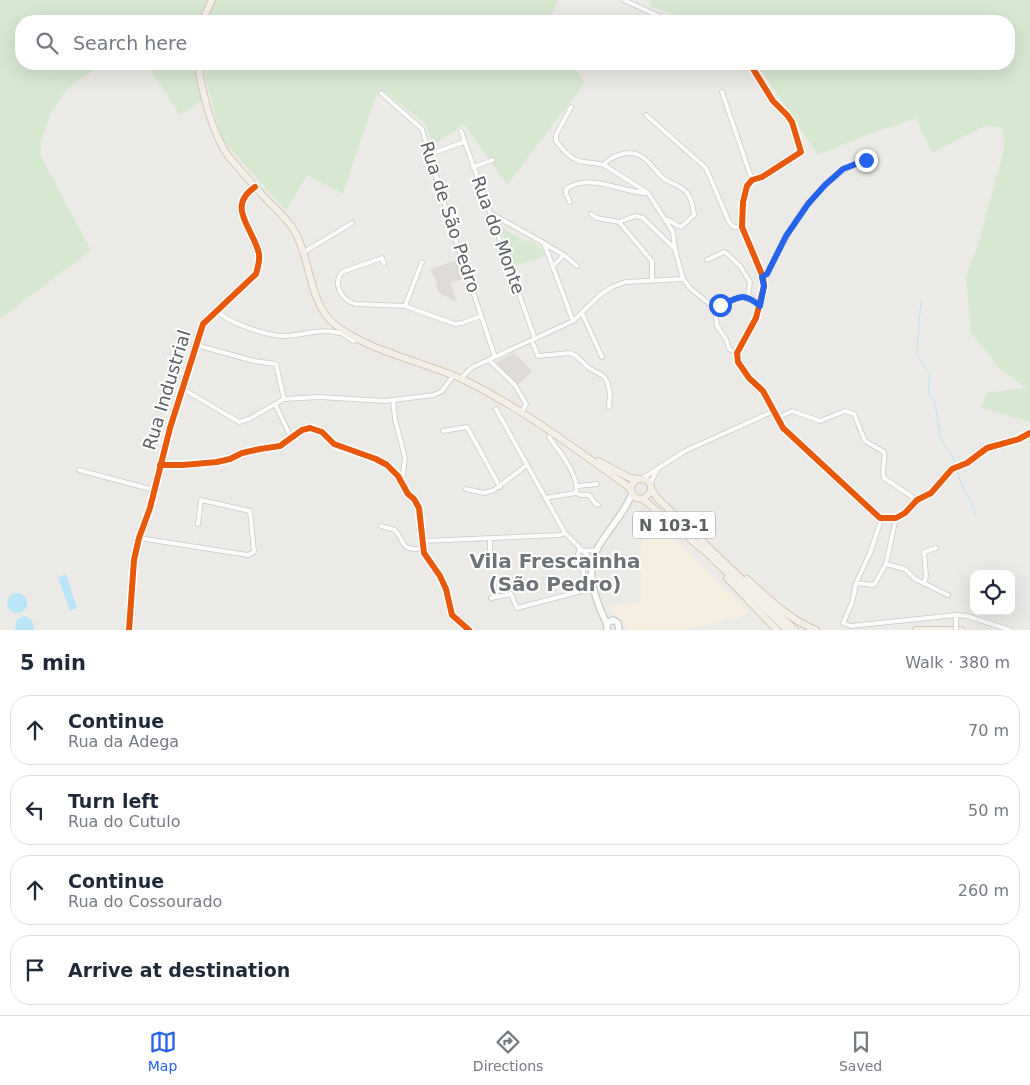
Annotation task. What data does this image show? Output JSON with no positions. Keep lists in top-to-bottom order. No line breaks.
{"streets":{"main road":["N 103-1"],"street":["Rua de São Pedro","Rua do Monte","Rua Industrial"]},"districts":["Vila Frescainha (São Pedro)"],"page":{"search":"Search here","heading":["5 min","Walk · 380 m"],"list":[["Continue","Rua da Adega","70 m"],["Turn left","Rua do Cutulo","50 m"],["Continue","Rua do Cossourado","260 m"],"Arrive at destination"],"nav":["Map","Directions","Saved"]}}
